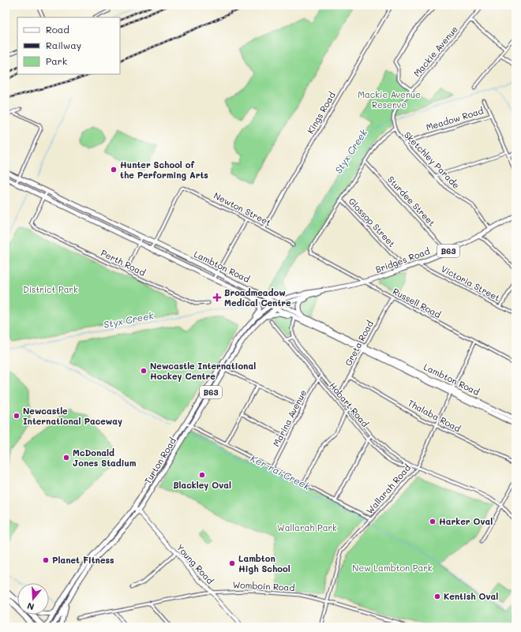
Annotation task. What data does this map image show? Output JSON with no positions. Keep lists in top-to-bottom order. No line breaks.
{"streets":{"main road":["B63","Bridges Road","Lambton Road","Turton Road"],"street":["Mackie Avenue","Kings Road","Meadow Road","Sketchley Parade","Sturdee Street","Newton Street","Glossop Street","Perth Road","Victoria Street","Russell Road","Greta Road","Hobart Road","Thalaba Road","Marina Avenue","Wallarah Road","Young Road","Womboin Road"]},"crossings":[["Mackie Avenue","Sketchley Parade"],["Kings Road","Newton Street"],["Meadow Road","Sketchley Parade"],["Sketchley Parade","Bridges Road"],["Sturdee Street","Bridges Road"],["Newton Street","Lambton Road"],["Glossop Street","Bridges Road"],["Glossop Street","Russell Road"],["Bridges Road","Lambton Road"],["Bridges Road","Victoria Street"],["Bridges Road","Russell Road"],["Bridges Road","Turton Road"],["Perth Road","Lambton Road"],["Lambton Road","Greta Road"],["Lambton Road","Hobart Road"],["Lambton Road","Turton Road"],["Lambton Road","Wallarah Road"],["Russell Road","Greta Road"],["Russell Road","Wallarah Road"],["Greta Road","Hobart Road"],["Greta Road","Thalaba Road"],["Hobart Road","Marina Avenue"],["Hobart Road","Wallarah Road"],["Thalaba Road","Wallarah Road"],["Turton Road","Young Road"],["Wallarah Road","Womboin Road"],["Young Road","Womboin Road"]],"water":["Styx Creek","Ker-rai Creek"],"parks":["Mackie Avenue Reserve","District Park","Wallarah Park","New Lambton Park"],"places":{"other":["Hunter School of the Performing Arts","Newcastle International Hockey Centre","Newcastle International Paceway","McDonald Jones Stadium","Blackley Oval","Harker Oval","Planet Fitness","Lambton High School","Kentish Oval"],"health":["Broadmeadow Medical Centre"]},"legend":["Road","Railway","Park"],"north":"bottom"}
